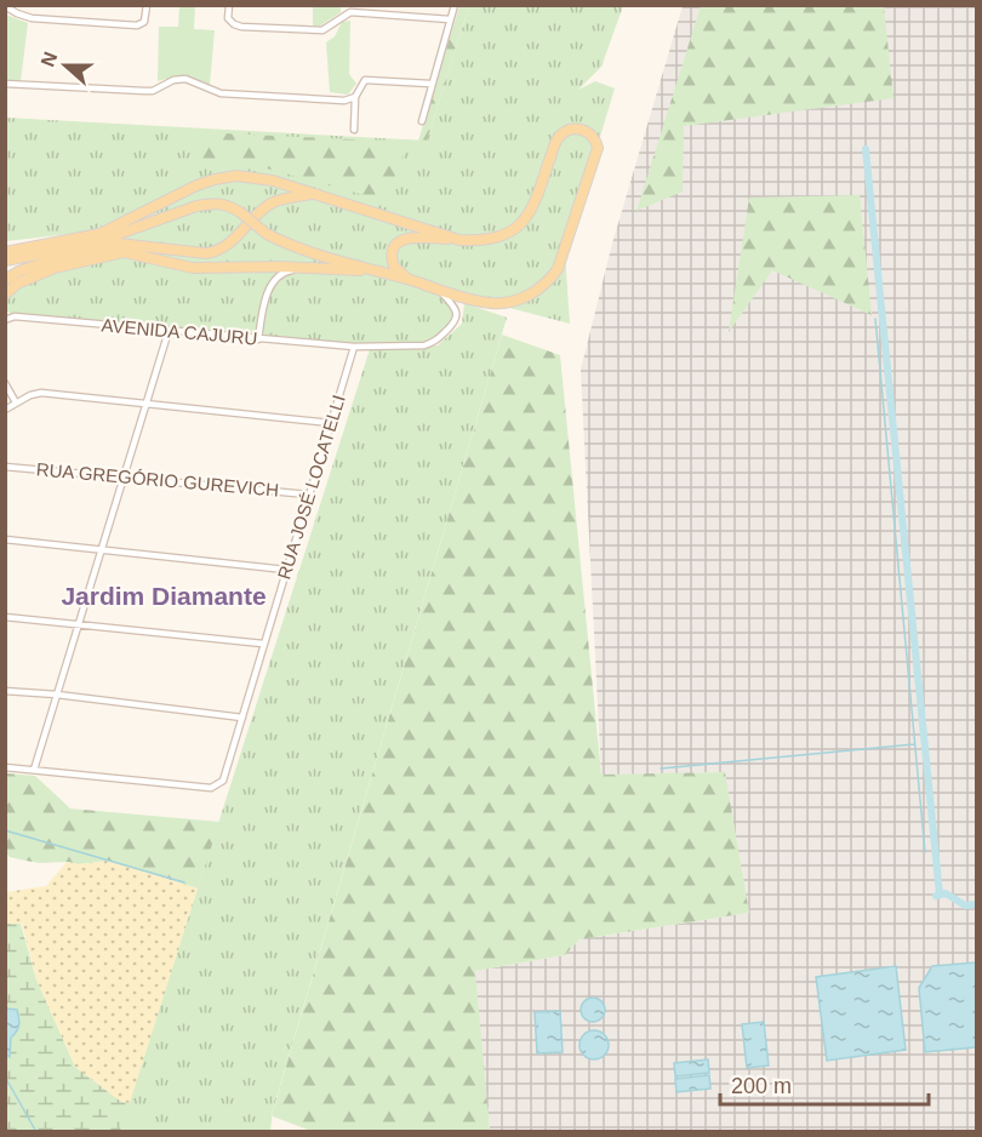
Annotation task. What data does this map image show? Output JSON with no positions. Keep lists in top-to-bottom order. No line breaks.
{"streets":{"street":["AVENIDA CAJURU","RUA GREGÓRIO GUREVICH","RUA JOSÉ LOCATELLI"]},"crossings":[["AVENIDA CAJURU","RUA JOSÉ LOCATELLI"],["RUA GREGÓRIO GUREVICH","RUA JOSÉ LOCATELLI"]],"districts":["Jardim Diamante"],"scale_bar":"200 m","north":"left"}
